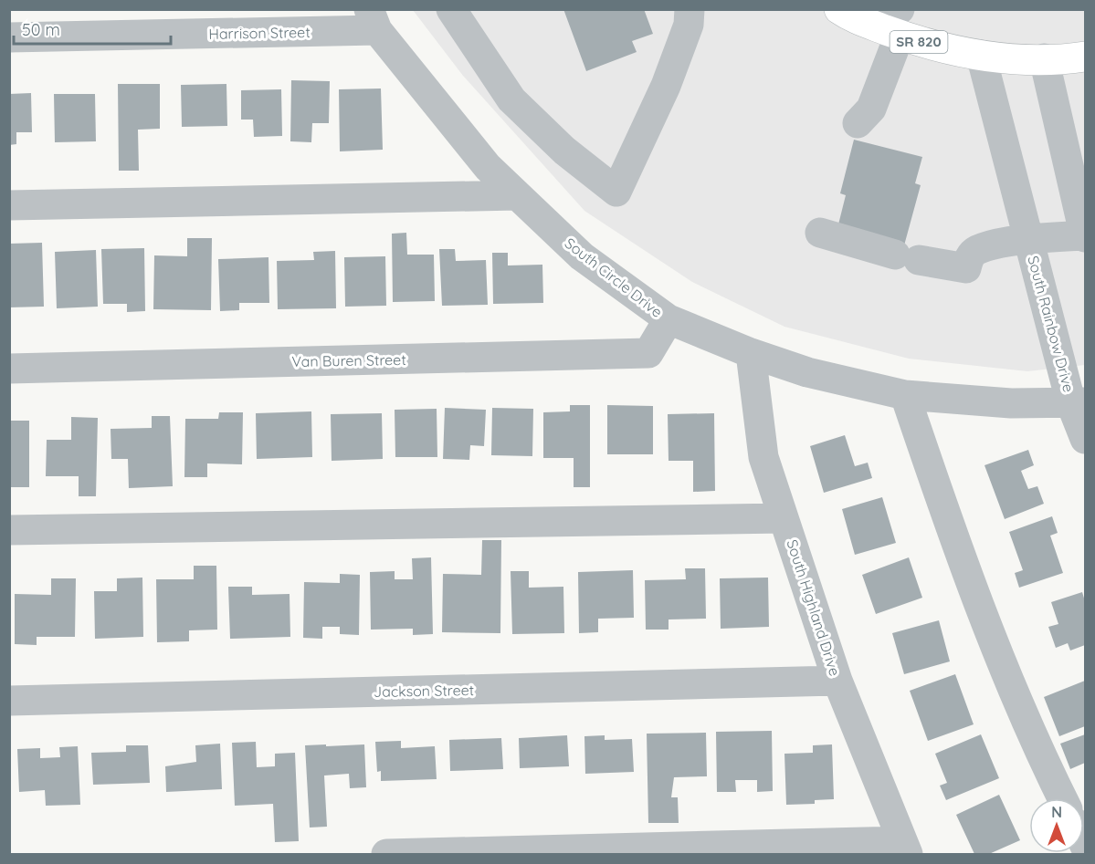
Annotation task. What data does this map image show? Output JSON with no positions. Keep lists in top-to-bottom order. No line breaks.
{"streets":{"highway":["SR 820"],"street":["Harrison Street","South Circle Drive","South Rainbow Drive","Van Buren Street","South Highland Drive","Jackson Street"]},"crossings":[["Harrison Street","South Circle Drive"],["SR 820","South Rainbow Drive"],["South Circle Drive","South Rainbow Drive"],["South Circle Drive","Van Buren Street"],["South Circle Drive","South Highland Drive"],["South Highland Drive","Jackson Street"]],"scale_bar":"50 m","north":"top"}
